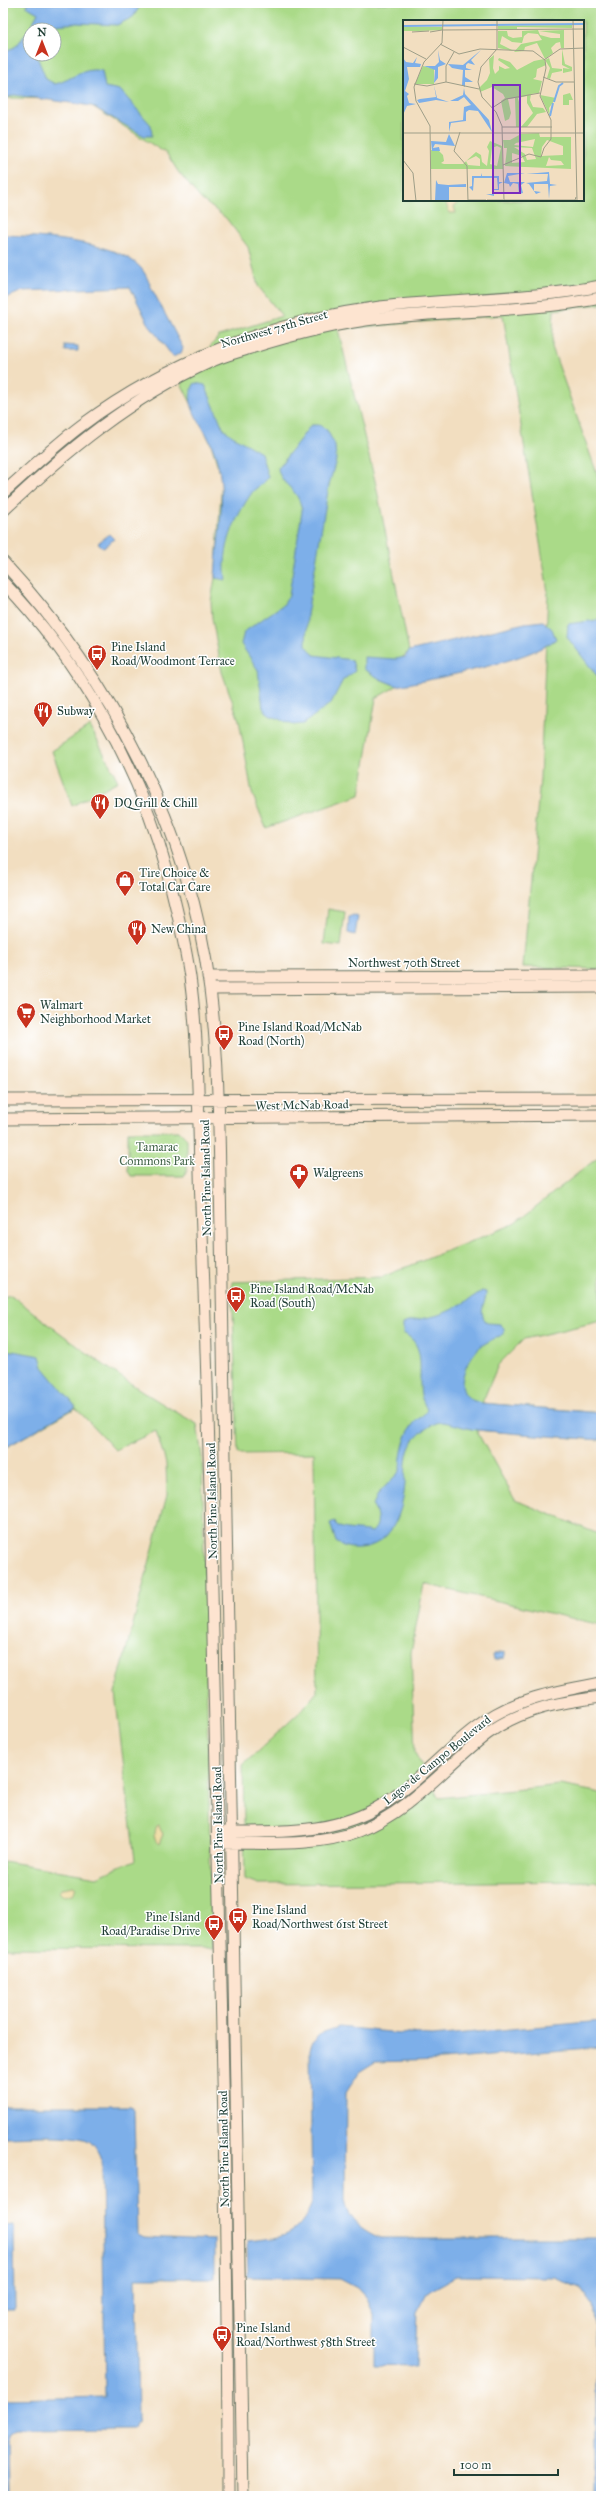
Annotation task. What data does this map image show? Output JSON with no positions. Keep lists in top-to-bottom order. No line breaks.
{"streets":{"main road":["Northwest 75th Street","Northwest 70th Street","West McNab Road","North Pine Island Road","Lagos de Campo Boulevard"]},"crossings":[["Northwest 70th Street","North Pine Island Road"],["West McNab Road","North Pine Island Road"],["North Pine Island Road","Lagos de Campo Boulevard"]],"parks":["Tamarac Commons Park"],"places":{"bus stop":["Pine Island Road/Woodmont Terrace","Pine Island Road/McNab Road (North)","Pine Island Road/McNab Road (South)","Pine Island Road/Northwest 61st Street","Pine Island Road/Paradise Drive","Pine Island Road/Northwest 58th Street"],"restaurant":["Subway","DQ Grill & Chill","New China"],"shop":["Tire Choice & Total Car Care"],"supermarket":["Walmart Neighborhood Market"],"pharmacy":["Walgreens"]},"scale_bar":"100 m","north":"top"}
